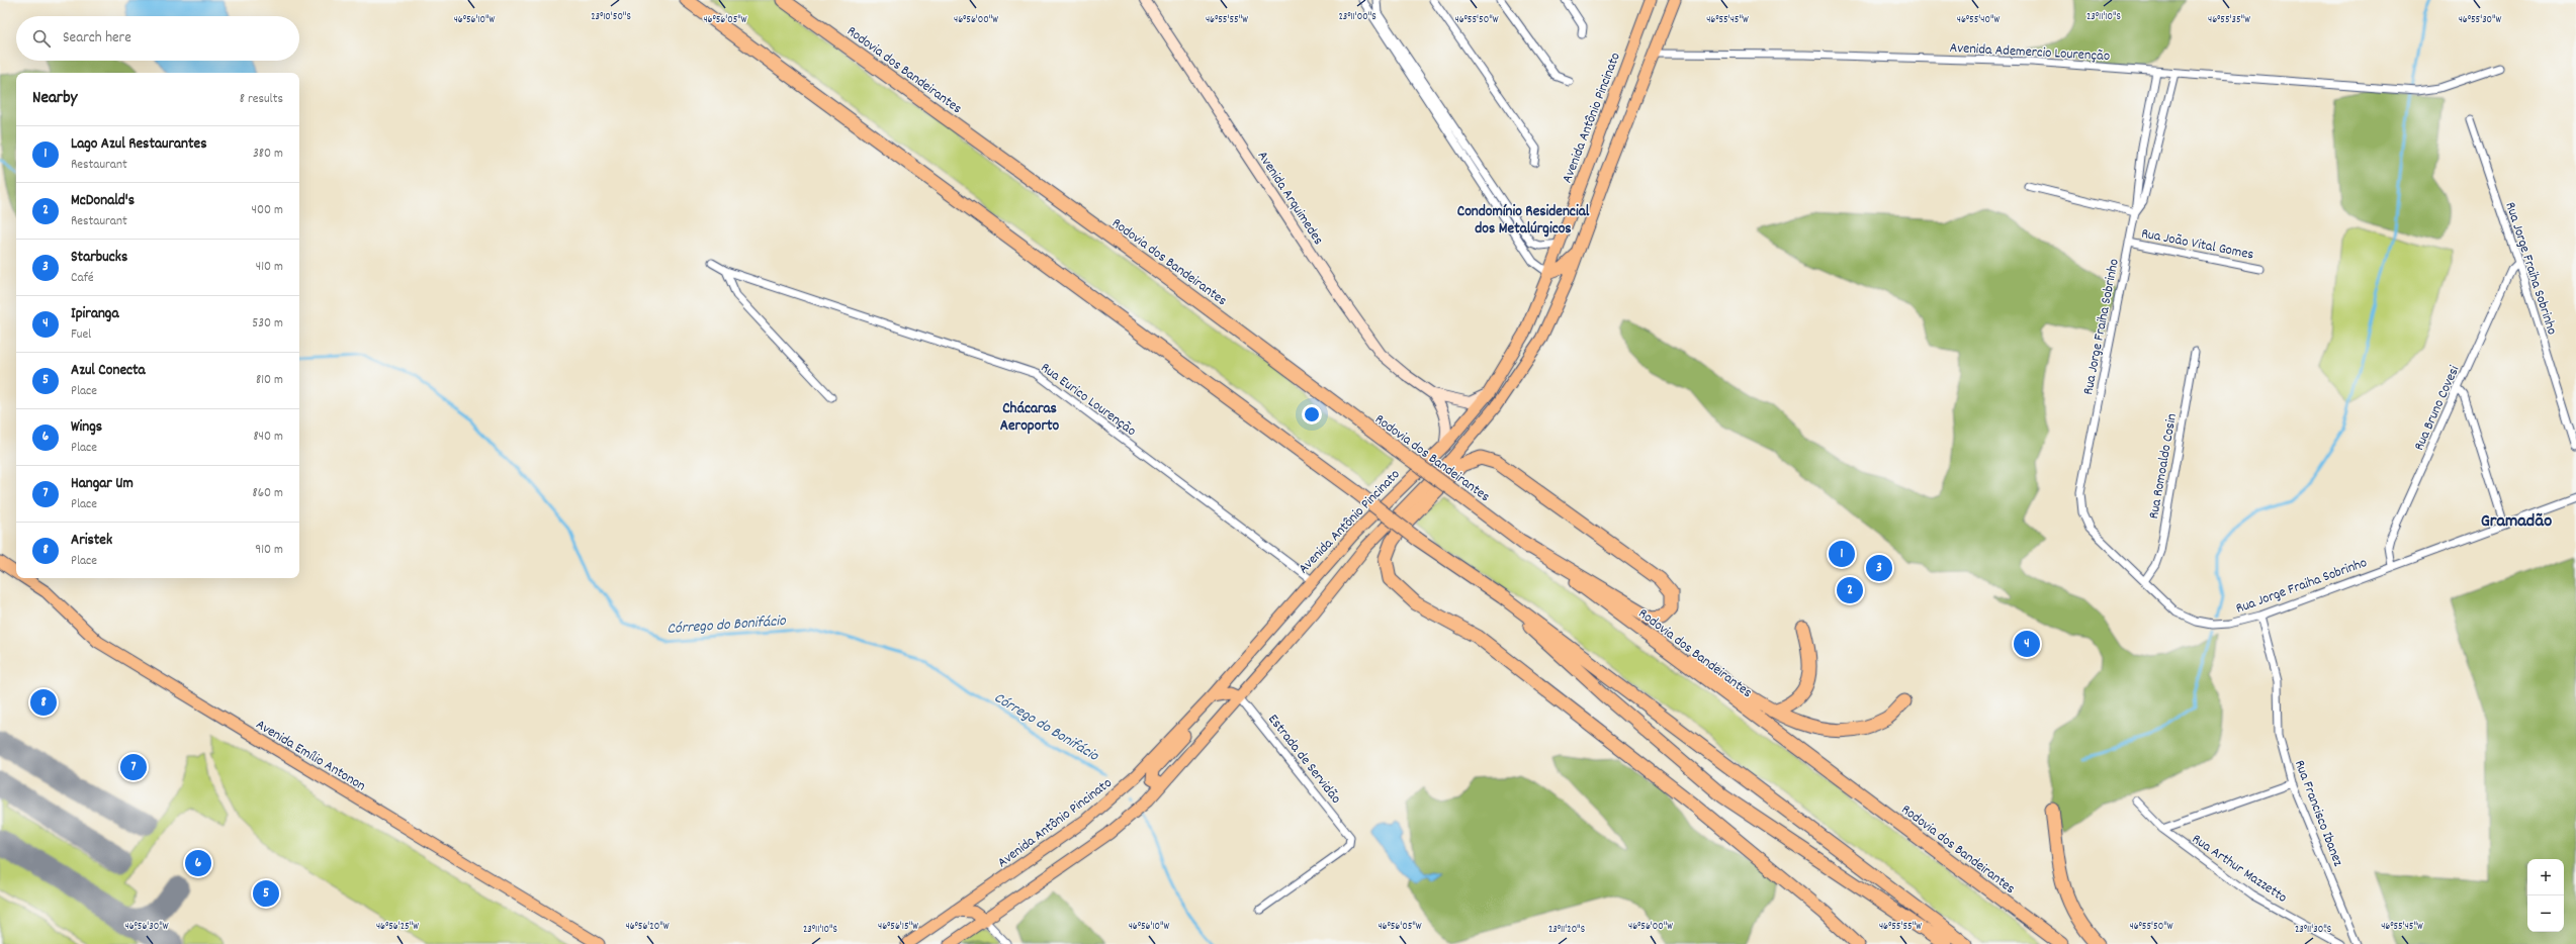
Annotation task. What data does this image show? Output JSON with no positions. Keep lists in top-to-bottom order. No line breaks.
{"streets":{"highway":["Rodovia dos Bandeirantes"],"main road":["Avenida Antônio Pincinato","Avenida Arquimedes","Avenida Emílio Antonon"],"street":["Avenida Ademercio Lourenção","Rua João Vital Gomes","Rua Jorge Fraiha Sobrinho","Rua Eurico Lourenção","Rua Bruno Covesi","Rua Romoaldo Cosin","Estrada de Servidão","Rua Francisco Ibanez","Rua Arthur Mazzetto"]},"crossings":[["Avenida Ademercio Lourenção","Rua Jorge Fraiha Sobrinho"],["Avenida Antônio Pincinato","Avenida Arquimedes"],["Avenida Antônio Pincinato","Rua Eurico Lourenção"],["Rua João Vital Gomes","Rua Jorge Fraiha Sobrinho"],["Rua Jorge Fraiha Sobrinho","Rua Bruno Covesi"],["Rua Jorge Fraiha Sobrinho","Rua Romoaldo Cosin"],["Rua Jorge Fraiha Sobrinho","Rua Francisco Ibanez"]],"districts":["Condomínio Residencial dos Metalúrgicos","Chácaras Aeroporto","Gramadão"],"water":["Córrego do Bonifácio"],"page":{"search":"Search here","heading":["Nearby","8 results"],"list":[{"mark":"1","name":"Lago Azul Restaurantes","note":"Restaurant","value":"380 m"},{"mark":"2","name":"McDonald's","note":"Restaurant","value":"400 m"},{"mark":"3","name":"Starbucks","note":"Café","value":"410 m"},{"mark":"4","name":"Ipiranga","note":"Fuel","value":"530 m"},{"mark":"5","name":"Azul Conecta","note":"Place","value":"810 m"},{"mark":"6","name":"Wings","note":"Place","value":"840 m"},{"mark":"7","name":"Hangar Um","note":"Place","value":"860 m"},{"mark":"8","name":"Aristek","note":"Place","value":"910 m"}],"pins":["1","3","2","4","8","7","6","5"],"map_buttons":["+","−"]},"coordinates":["23°10'50\"S","23°11'00\"S","23°11'10\"S","46°56'10\"W","46°56'05\"W","46°56'00\"W","46°55'55\"W","46°55'50\"W","46°55'45\"W","46°55'40\"W","46°55'35\"W","46°55'30\"W","46°56'30\"W","46°56'25\"W","46°56'20\"W","46°56'15\"W","23°11'20\"S","23°11'30\"S"]}
